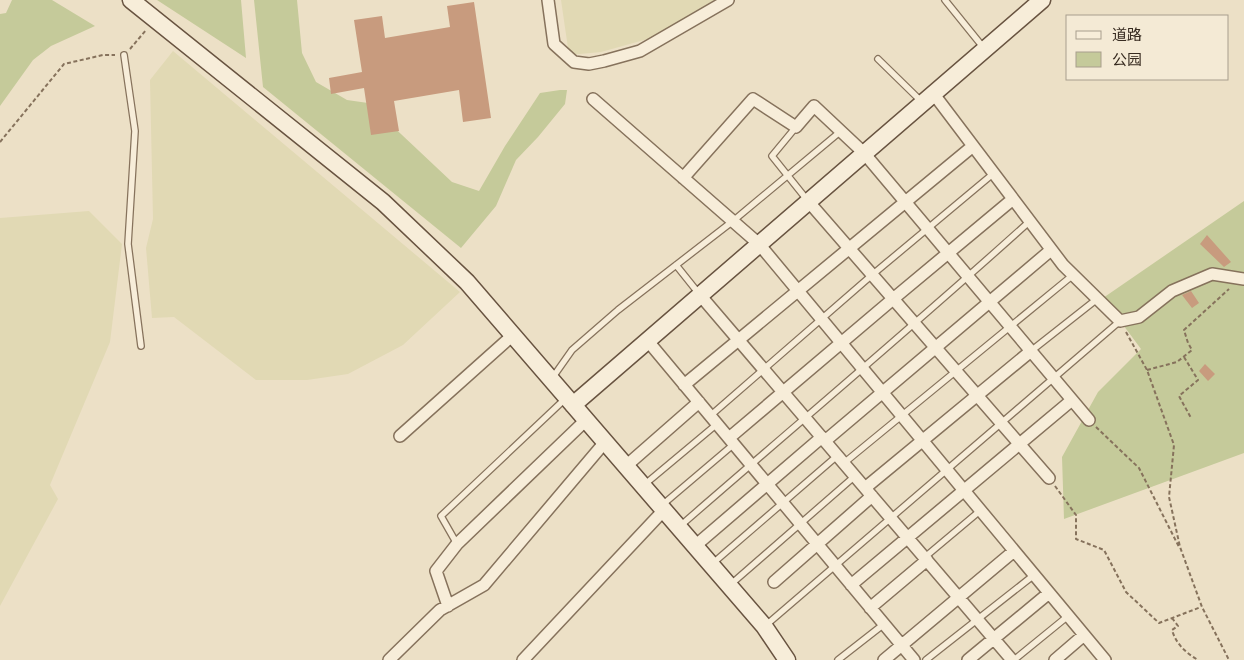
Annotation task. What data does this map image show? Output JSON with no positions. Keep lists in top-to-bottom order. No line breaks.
{"legend":["道路","公园"]}
